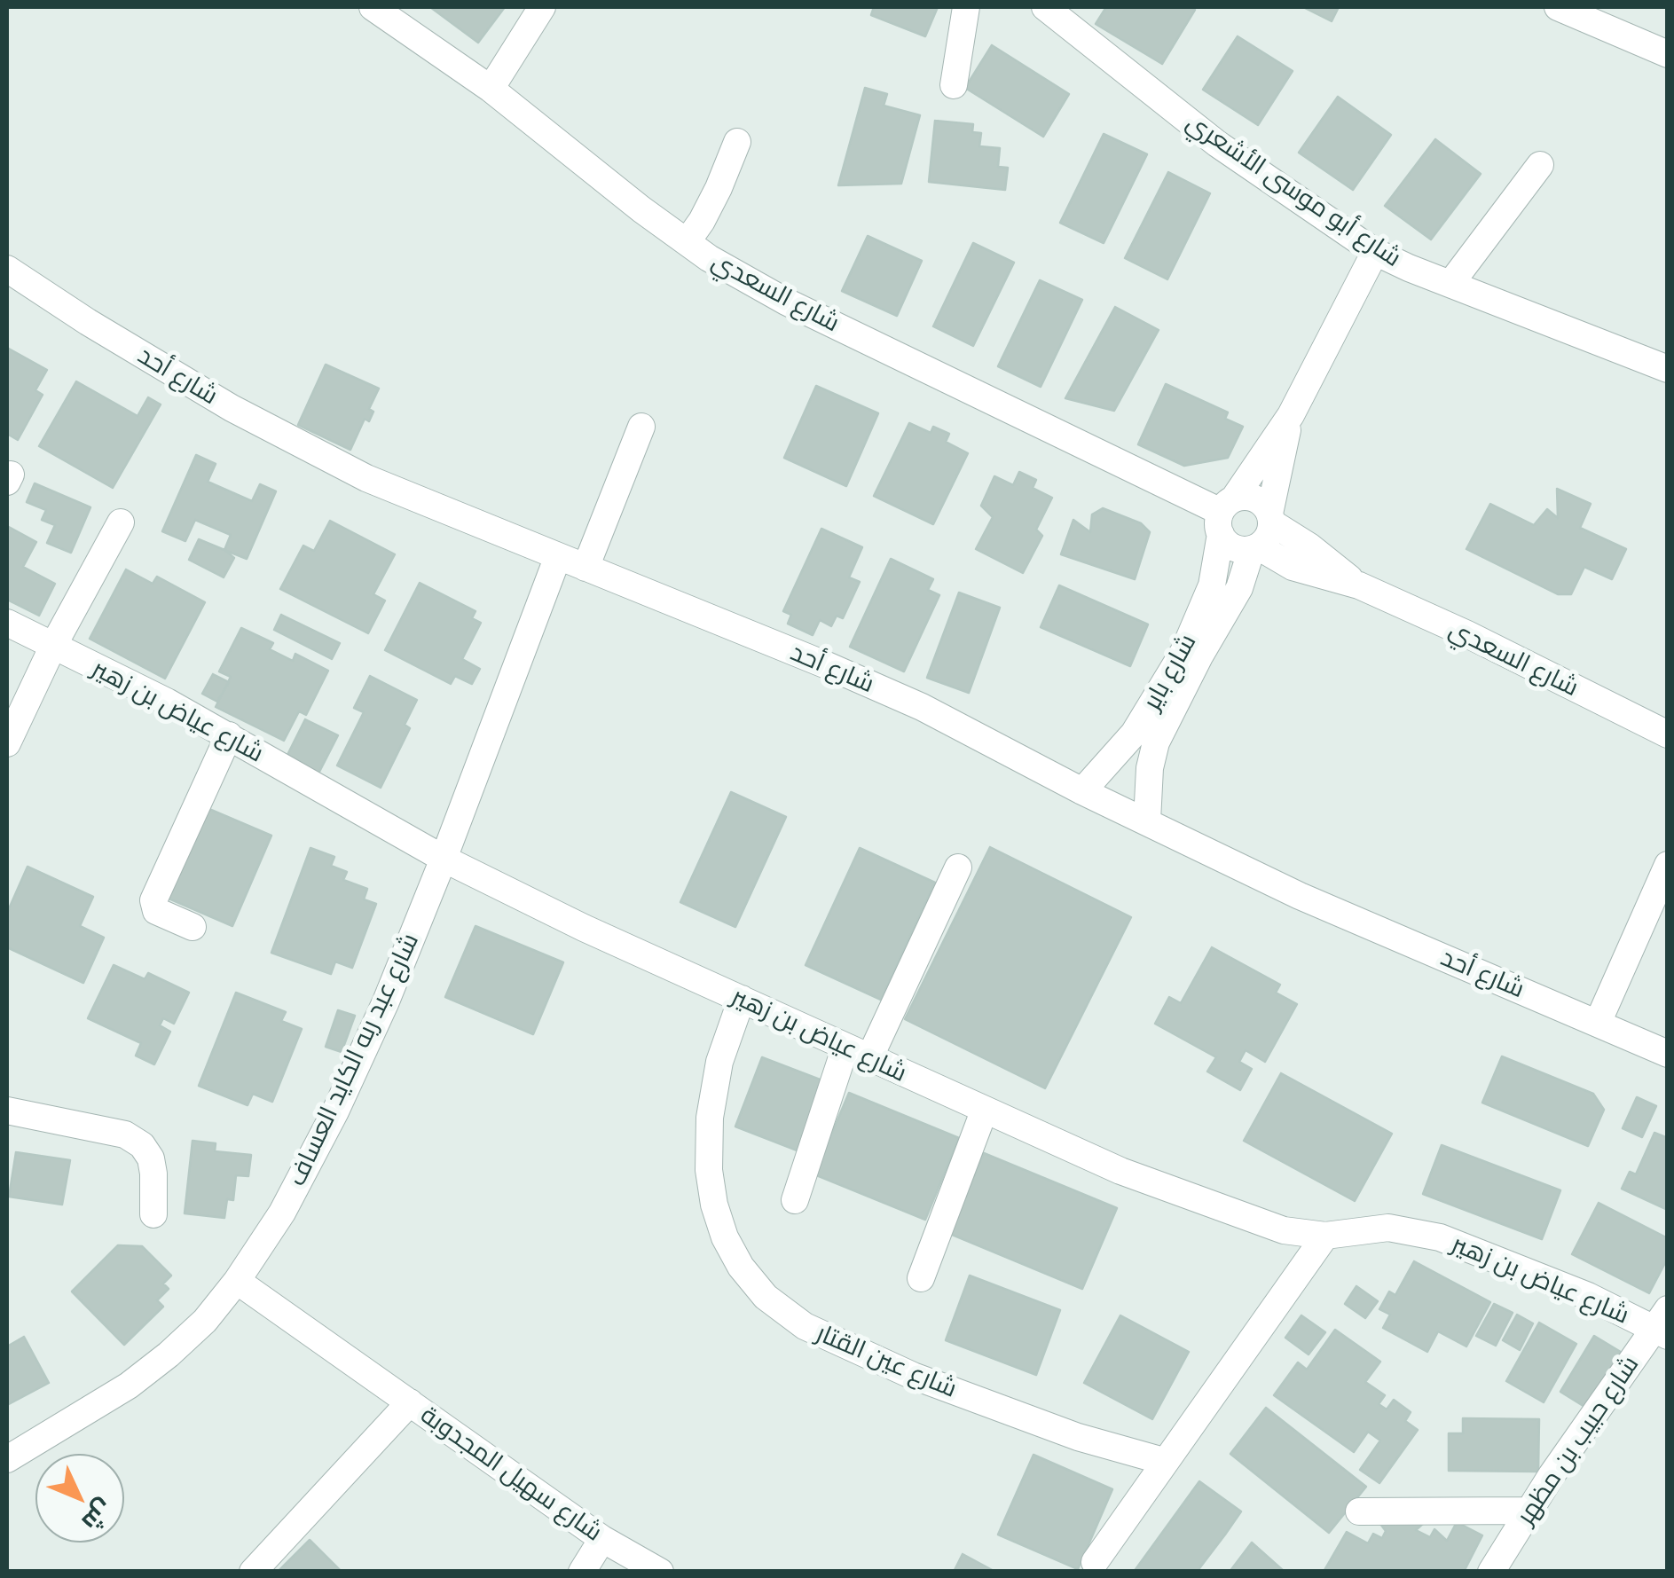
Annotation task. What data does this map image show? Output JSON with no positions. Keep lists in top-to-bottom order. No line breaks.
{"streets":{"street":["شارع أبو موسى الأشعري","شارع السعدي","شارع أحد","شارع باير","شارع عياض بن زهير","شارع عبد ربه الكايد العساف","شارع عين القتار","شارع حبيب بن مظهر","شارع سهيل المجدوبة"]},"crossings":[["شارع أبو موسى الأشعري","شارع باير"],["شارع السعدي","شارع باير"],["شارع أحد","شارع باير"],["شارع أحد","شارع عبد ربه الكايد العساف"],["شارع عياض بن زهير","شارع عبد ربه الكايد العساف"],["شارع عياض بن زهير","شارع عين القتار"],["شارع عياض بن زهير","شارع حبيب بن مظهر"],["شارع عبد ربه الكايد العساف","شارع سهيل المجدوبة"]],"north":"bottom right"}
